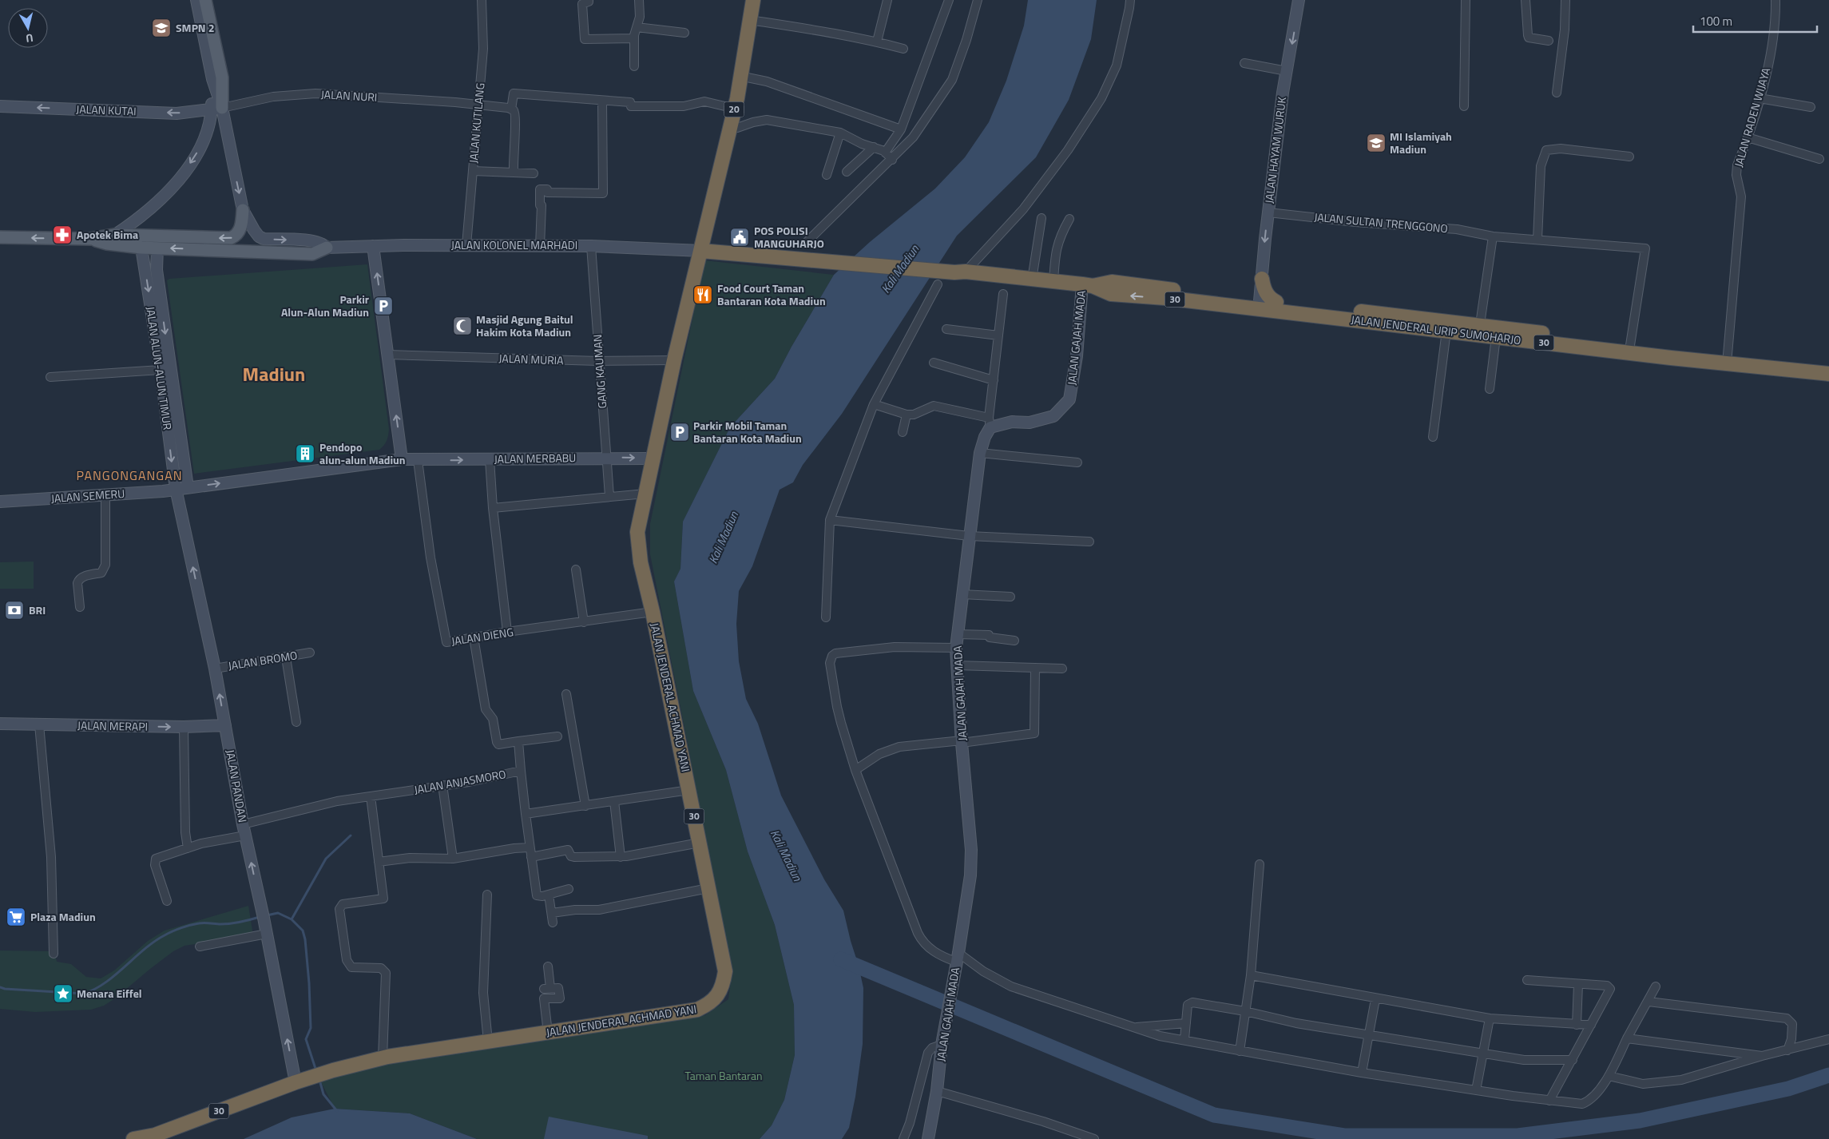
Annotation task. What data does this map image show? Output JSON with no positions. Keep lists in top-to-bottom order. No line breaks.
{"streets":{"highway":["20","30","JALAN JENDERAL URIP SUMOHARJO","JALAN JENDERAL ACHMAD YANI"],"main road":["JALAN KOLONEL MARHADI"],"street":["JALAN NURI","JALAN KUTAI","JALAN RADEN WIJAYA","JALAN KUTILANG","JALAN HAYAM WURUK","JALAN SULTAN TRENGGONO","JALAN GAJAH MADA","JALAN MURIA","JALAN ALUN-ALUN TIMUR","GANG KAUMAN","JALAN MERBABU","JALAN SEMERU","JALAN DIENG","JALAN BROMO","JALAN MERAPI","JALAN ANJASMORO","JALAN PANDAN"]},"crossings":[["JALAN NURI","JALAN KUTAI"],["JALAN NURI","JALAN KUTILANG"],["20","JALAN KOLONEL MARHADI"],["20","JALAN JENDERAL URIP SUMOHARJO"],["20","JALAN JENDERAL ACHMAD YANI"],["JALAN RADEN WIJAYA","JALAN JENDERAL URIP SUMOHARJO"],["JALAN KUTILANG","JALAN KOLONEL MARHADI"],["JALAN HAYAM WURUK","JALAN SULTAN TRENGGONO"],["JALAN HAYAM WURUK","JALAN JENDERAL URIP SUMOHARJO"],["JALAN SULTAN TRENGGONO","JALAN JENDERAL URIP SUMOHARJO"],["JALAN KOLONEL MARHADI","JALAN JENDERAL URIP SUMOHARJO"],["JALAN KOLONEL MARHADI","JALAN ALUN-ALUN TIMUR"],["JALAN KOLONEL MARHADI","GANG KAUMAN"],["JALAN KOLONEL MARHADI","JALAN JENDERAL ACHMAD YANI"],["JALAN JENDERAL URIP SUMOHARJO","JALAN GAJAH MADA"],["JALAN JENDERAL URIP SUMOHARJO","JALAN JENDERAL ACHMAD YANI"],["JALAN MURIA","GANG KAUMAN"],["JALAN MURIA","JALAN JENDERAL ACHMAD YANI"],["JALAN ALUN-ALUN TIMUR","JALAN SEMERU"],["JALAN ALUN-ALUN TIMUR","JALAN PANDAN"],["GANG KAUMAN","JALAN MERBABU"],["JALAN MERBABU","JALAN SEMERU"],["JALAN MERBABU","JALAN DIENG"],["JALAN MERBABU","JALAN JENDERAL ACHMAD YANI"],["JALAN SEMERU","JALAN PANDAN"],["JALAN DIENG","JALAN JENDERAL ACHMAD YANI"],["JALAN BROMO","JALAN PANDAN"],["JALAN JENDERAL ACHMAD YANI","JALAN PANDAN"],["JALAN MERAPI","JALAN PANDAN"],["JALAN ANJASMORO","JALAN PANDAN"]],"one_way":["JALAN KUTAI","JALAN HAYAM WURUK","JALAN ALUN-ALUN TIMUR","JALAN SEMERU","JALAN MERAPI","JALAN PANDAN"],"districts":["Madiun","PANGONGANGAN"],"water":["Kali Madiun"],"parks":["Taman Bantaran"],"places":{"school or university":["SMPN 2","MI Islamiyah Madiun"],"pharmacy":["Apotek Bima"],"public building":["POS POLISI MANGUHARJO"],"restaurant":["Food Court Taman Bantaran Kota Madiun"],"parking":["Parkir Alun-Alun Madiun","Parkir Mobil Taman Bantaran Kota Madiun"],"mosque":["Masjid Agung Baitul Hakim Kota Madiun"],"building":["Pendopo alun-alun Madiun"],"bank":["BRI"],"supermarket":["Plaza Madiun"],"place":["Menara Eiffel"]},"scale_bar":"100 m","north":"bottom"}
